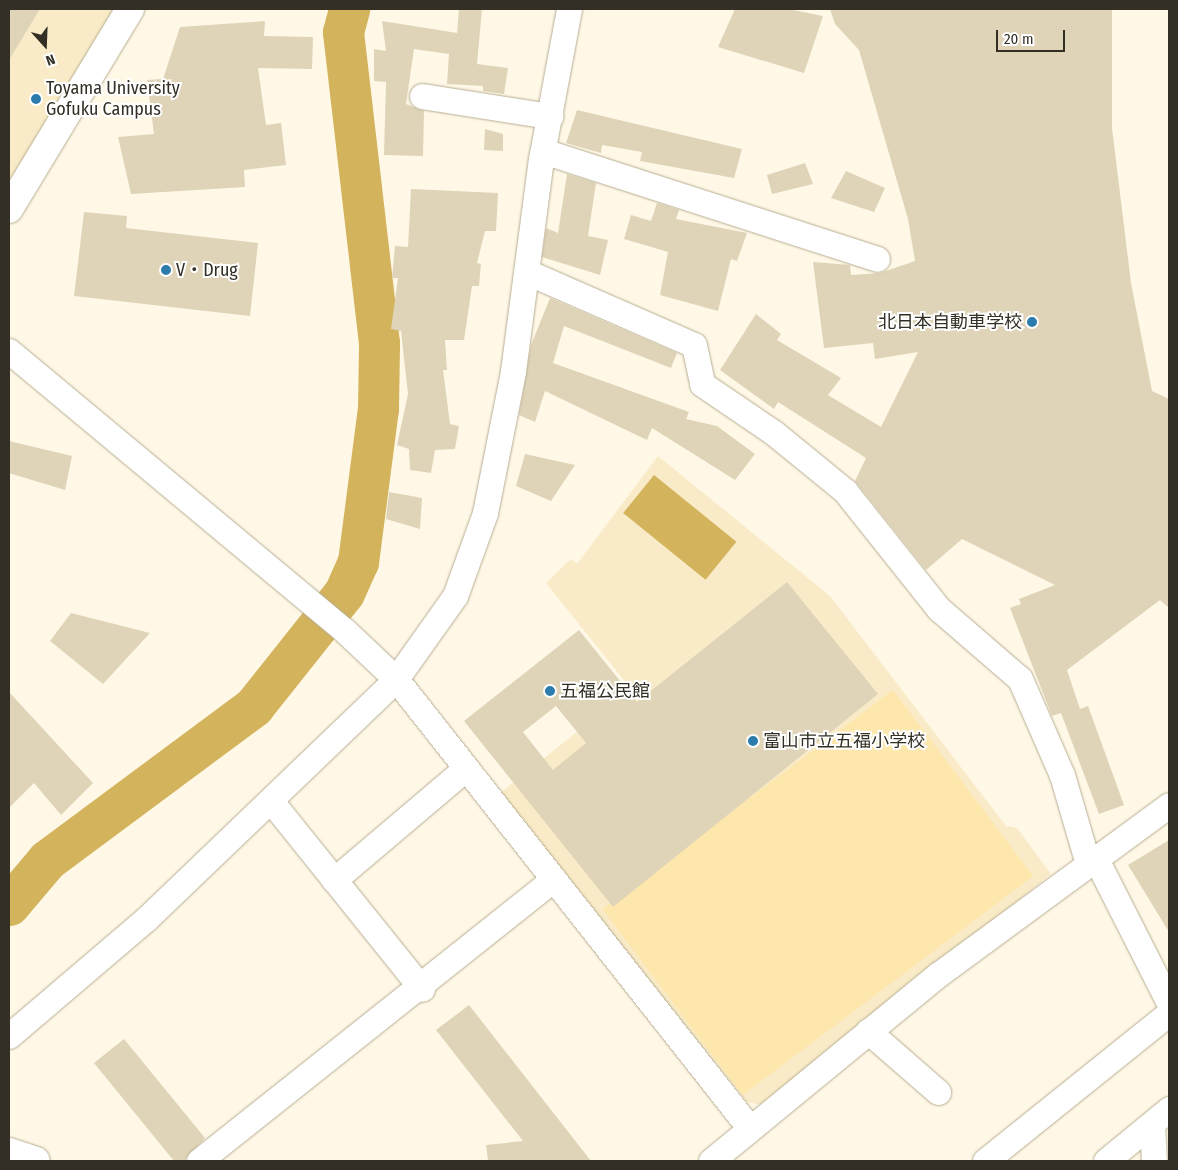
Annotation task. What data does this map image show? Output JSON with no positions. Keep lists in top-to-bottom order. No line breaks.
{"places":["Toyama University Gofuku Campus","V・Drug","北日本自動車学校","五福公民館","富山市立五福小学校"],"scale_bar":"20 m","north":"bottom"}
